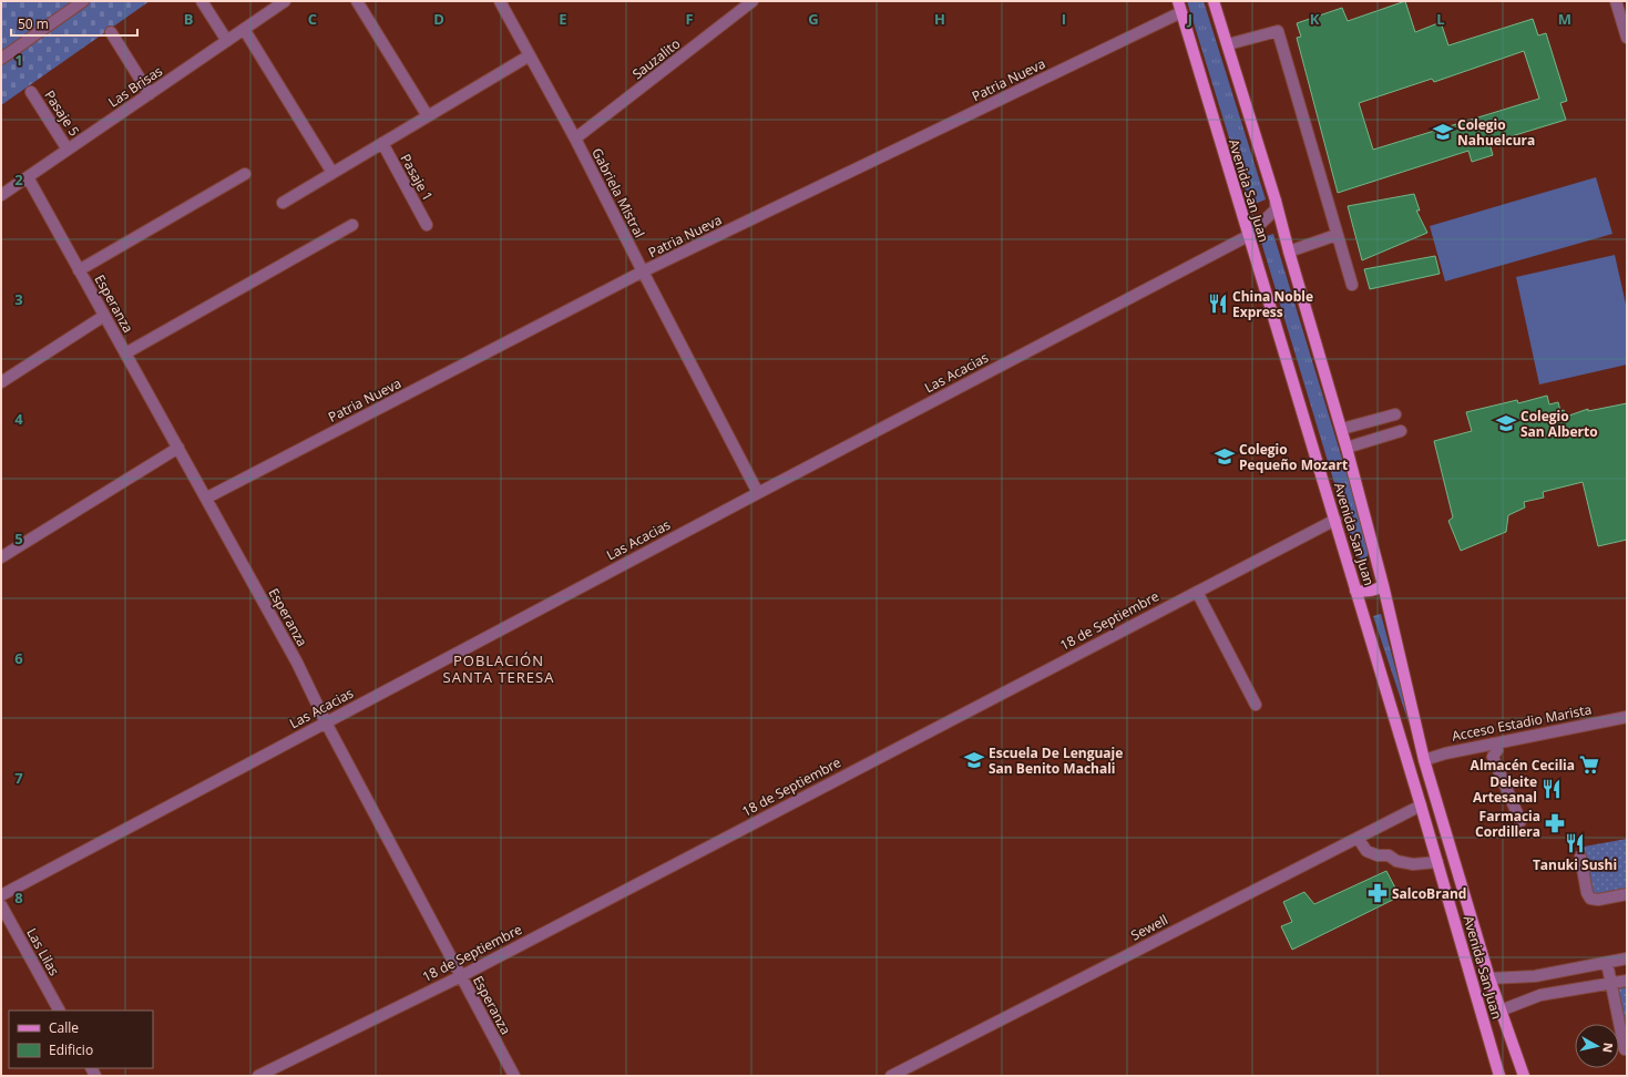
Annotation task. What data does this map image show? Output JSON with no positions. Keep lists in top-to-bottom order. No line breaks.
{"streets":{"main road":["Avenida San Juan"],"street":["Sauzalito","Patria Nueva","Las Brisas","Pasaje 5","Pasaje 1","Gabriela Mistral","Esperanza","Las Acacias","18 de Septiembre","Acceso Estadio Marista","Sewell","Las Lilas"]},"crossings":[["Sauzalito","Gabriela Mistral"],["Patria Nueva","Avenida San Juan"],["Patria Nueva","Gabriela Mistral"],["Patria Nueva","Esperanza"],["Las Brisas","Pasaje 5"],["Las Brisas","Esperanza"],["Avenida San Juan","Las Acacias"],["Avenida San Juan","18 de Septiembre"],["Avenida San Juan","Acceso Estadio Marista"],["Avenida San Juan","Sewell"],["Gabriela Mistral","Las Acacias"],["Esperanza","Las Acacias"],["Esperanza","18 de Septiembre"]],"districts":["POBLACIÓN SANTA TERESA"],"places":{"school or university":["Colegio Nahuelcura","Colegio San Alberto","Colegio Pequeño Mozart","Escuela De Lenguaje San Benito Machali"],"restaurant":["China Noble Express","Deleite Artesanal","Tanuki Sushi"],"supermarket":["Almacén Cecilia"],"pharmacy":["Farmacia Cordillera","SalcoBrand"]},"legend":["Calle","Edificio"],"scale_bar":"50 m","north":"right","grid":{"columns":["B","C","D","E","F","G","H","I","J","K","L","M"],"rows":["1","2","3","4","5","6","7","8"]}}
